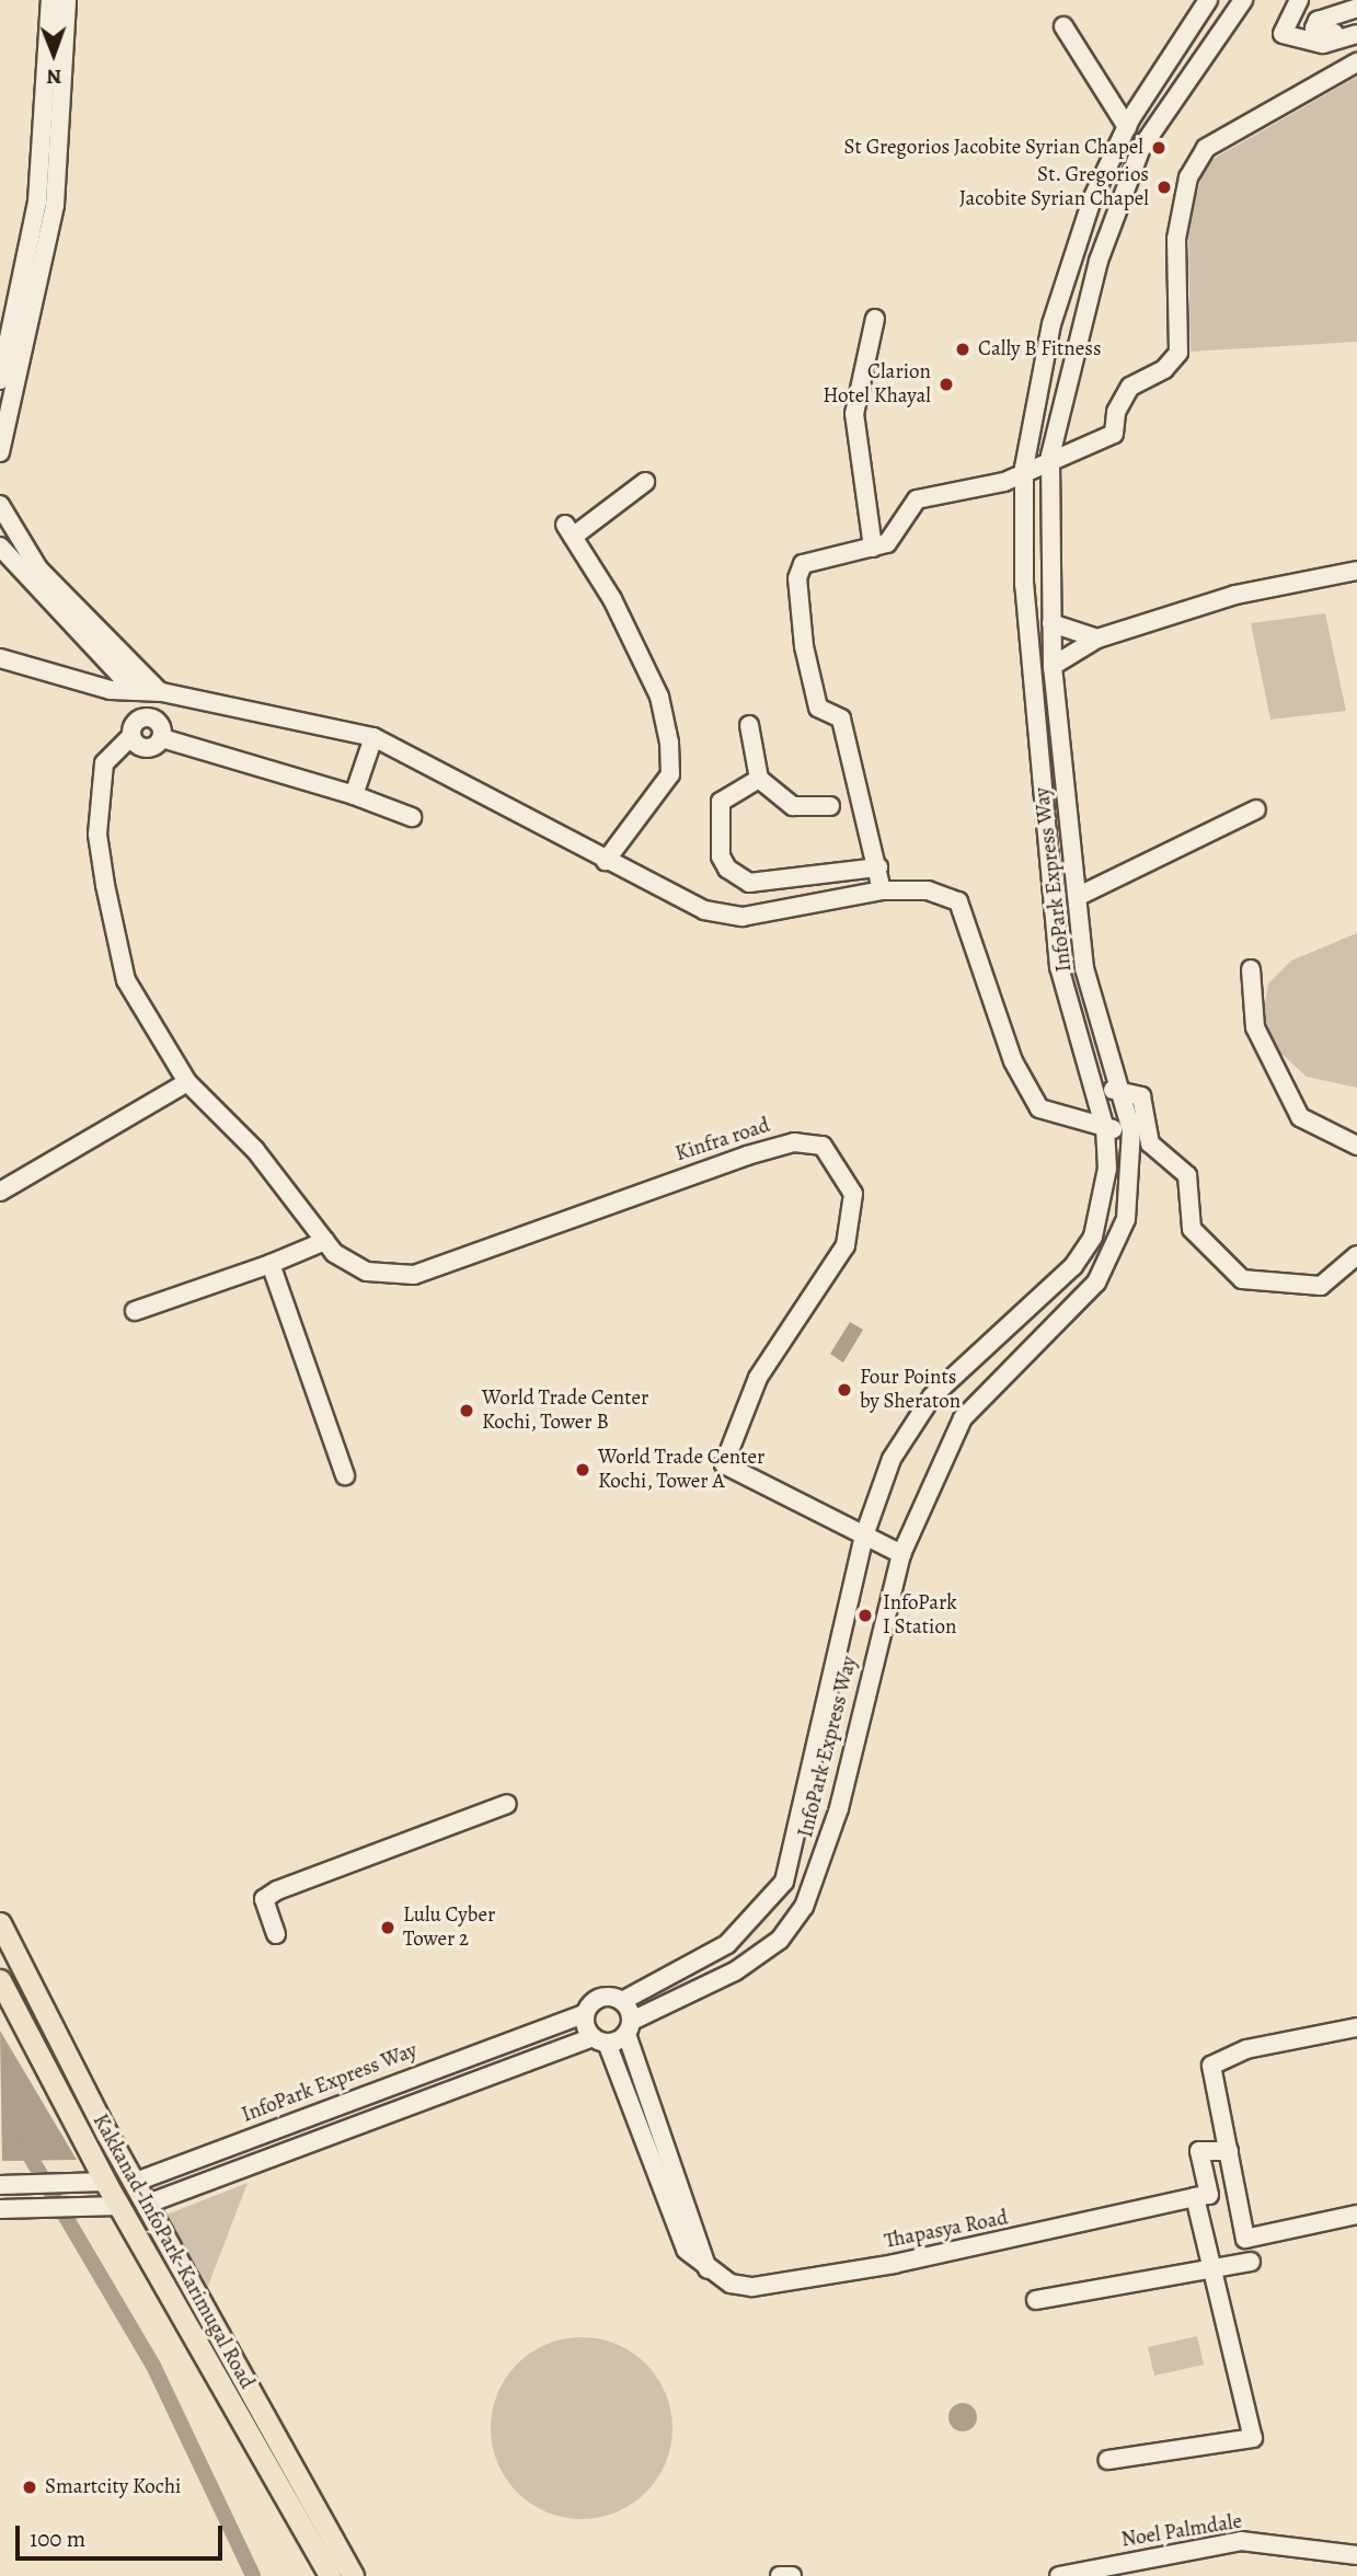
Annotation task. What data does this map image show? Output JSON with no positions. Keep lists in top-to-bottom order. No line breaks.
{"streets":{"main road":["Kakkanad-InfoPark-Karimugal Road"],"street":["InfoPark Express Way","Kinfra road","Thapasya Road","Noel Palmdale"]},"crossings":[["InfoPark Express Way","Kinfra road"],["InfoPark Express Way","Thapasya Road"],["InfoPark Express Way","Kakkanad-InfoPark-Karimugal Road"]],"places":["St Gregorios Jacobite Syrian Chapel","St. Gregorios Jacobite Syrian Chapel","Cally B Fitness","Clarion Hotel Khayal","Four Points by Sheraton","World Trade Center Kochi, Tower B","World Trade Center Kochi, Tower A","InfoPark I Station","Lulu Cyber Tower 2","Smartcity Kochi"],"scale_bar":"100 m","north":"bottom"}
